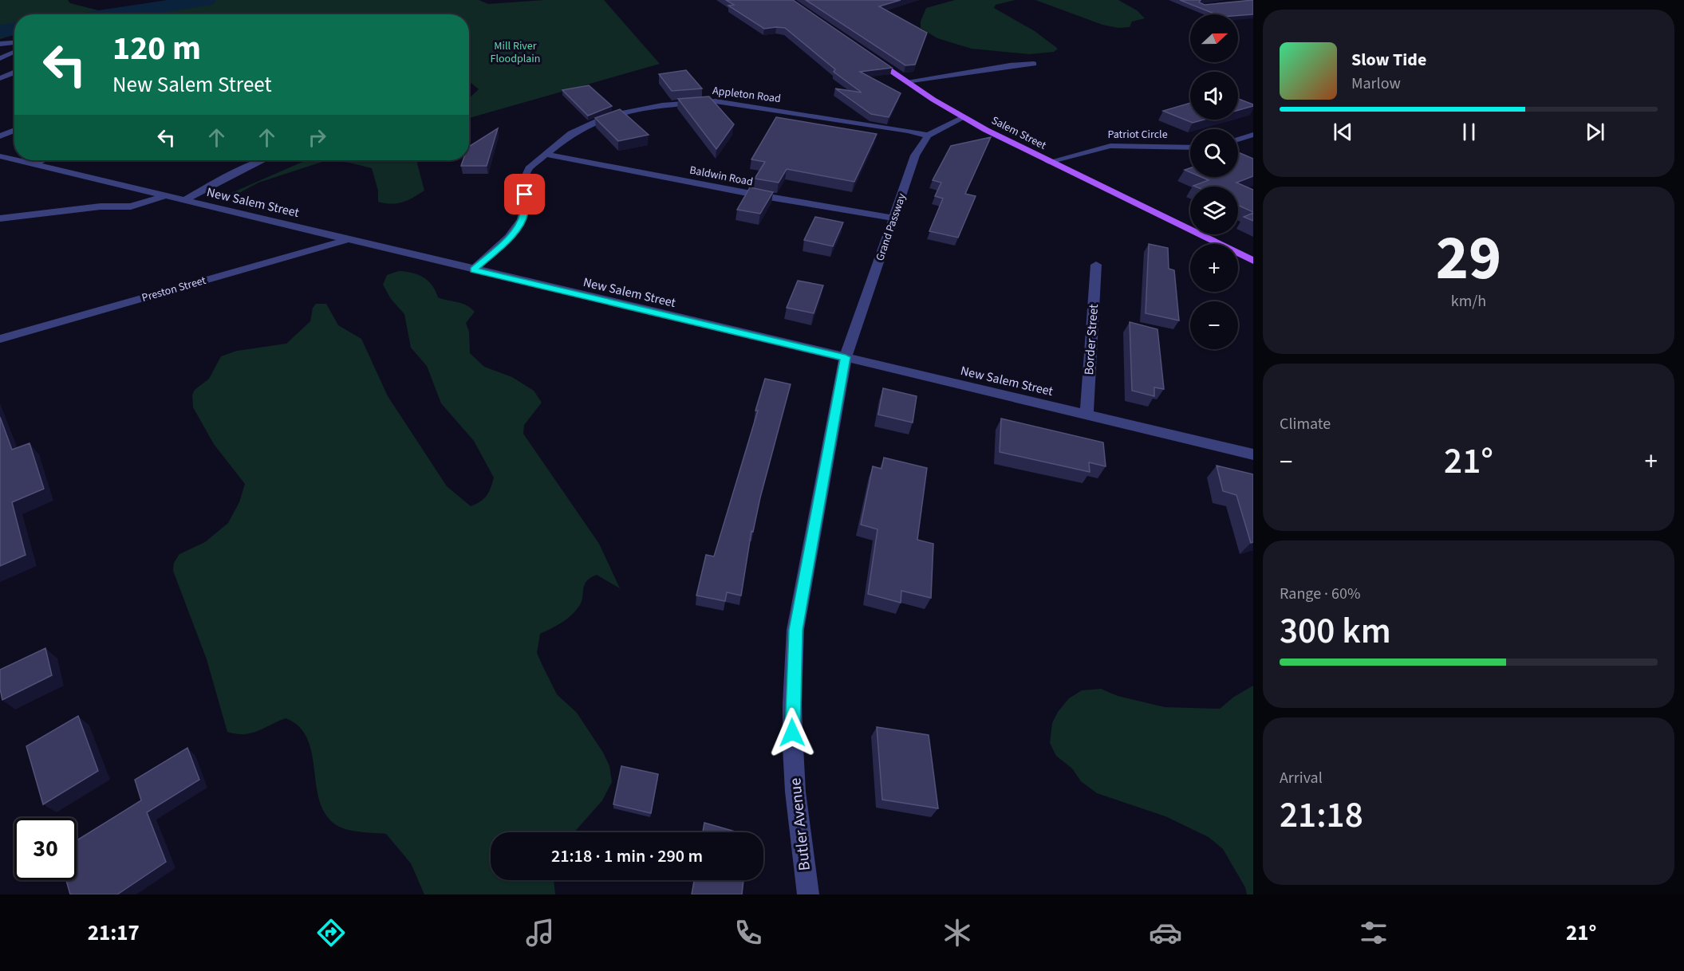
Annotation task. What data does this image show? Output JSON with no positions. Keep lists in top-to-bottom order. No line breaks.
{"streets":{"main road":["Salem Street"],"street":["Appleton Road","Patriot Circle","Baldwin Road","New Salem Street","Grand Passway","Preston Street","Border Street","Butler Avenue"]},"crossings":[["Appleton Road","Baldwin Road"],["Appleton Road","New Salem Street"],["Appleton Road","Grand Passway"],["Salem Street","Patriot Circle"],["Baldwin Road","Grand Passway"],["New Salem Street","Grand Passway"],["New Salem Street","Preston Street"],["New Salem Street","Border Street"],["New Salem Street","Butler Avenue"],["Grand Passway","Butler Avenue"]],"parks":["Mill River Floodplain"],"north":"right","page":{"map_buttons":["+","−"],"turn":["120 m","New Salem Street"],"song":["Slow Tide","Marlow"],"tile":[["29","km/h"],"Climate",["Range · 60%","300 km"],["Arrival","21:18"]],"heat":["−","21°","+"],"limit":"30","trip":"21:18 · 1 min · 290 m","tabs":["21:17","21°"]}}
